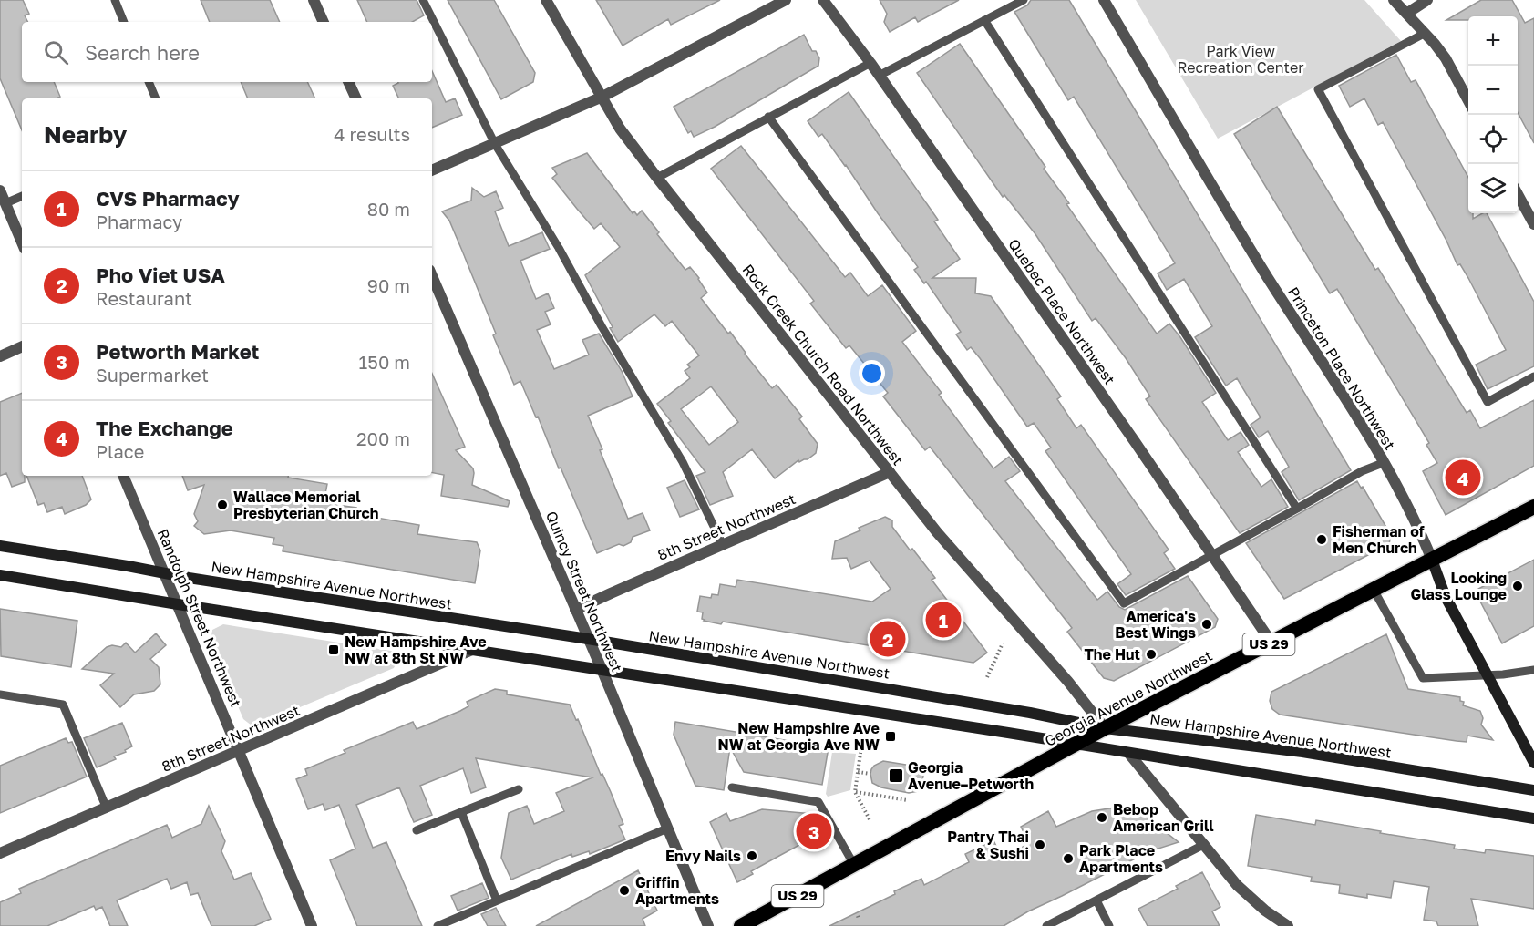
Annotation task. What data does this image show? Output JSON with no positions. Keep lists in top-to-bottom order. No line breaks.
{"streets":{"highway":["US 29","Georgia Avenue Northwest"],"main road":["Princeton Place Northwest","New Hampshire Avenue Northwest"],"street":["Quebec Place Northwest","Rock Creek Church Road Northwest","8th Street Northwest","Quincy Street Northwest","Randolph Street Northwest"]},"crossings":[["Quebec Place Northwest","Georgia Avenue Northwest"],["Rock Creek Church Road Northwest","8th Street Northwest"],["Rock Creek Church Road Northwest","New Hampshire Avenue Northwest"],["Rock Creek Church Road Northwest","Georgia Avenue Northwest"],["Princeton Place Northwest","Georgia Avenue Northwest"],["8th Street Northwest","Quincy Street Northwest"],["8th Street Northwest","Randolph Street Northwest"],["New Hampshire Avenue Northwest","Quincy Street Northwest"],["New Hampshire Avenue Northwest","Randolph Street Northwest"],["New Hampshire Avenue Northwest","Georgia Avenue Northwest"]],"parks":["Park View Recreation Center"],"places":{"other":["Wallace Memorial Presbyterian Church","Fisherman of Men Church","Looking Glass Lounge","America's Best Wings","The Hut","Bebop American Grill","Pantry Thai & Sushi","Envy Nails","Park Place Apartments","Griffin Apartments"],"transit":["New Hampshire Ave NW at 8th St NW","New Hampshire Ave NW at Georgia Ave NW","Georgia Avenue–Petworth"]},"page":{"map_buttons":["+","−"],"search":"Search here","heading":["Nearby","4 results"],"list":[{"mark":"1","name":"CVS Pharmacy","note":"Pharmacy","value":"80 m"},{"mark":"2","name":"Pho Viet USA","note":"Restaurant","value":"90 m"},{"mark":"3","name":"Petworth Market","note":"Supermarket","value":"150 m"},{"mark":"4","name":"The Exchange","note":"Place","value":"200 m"}],"pins":["4","1","2","3"]}}
